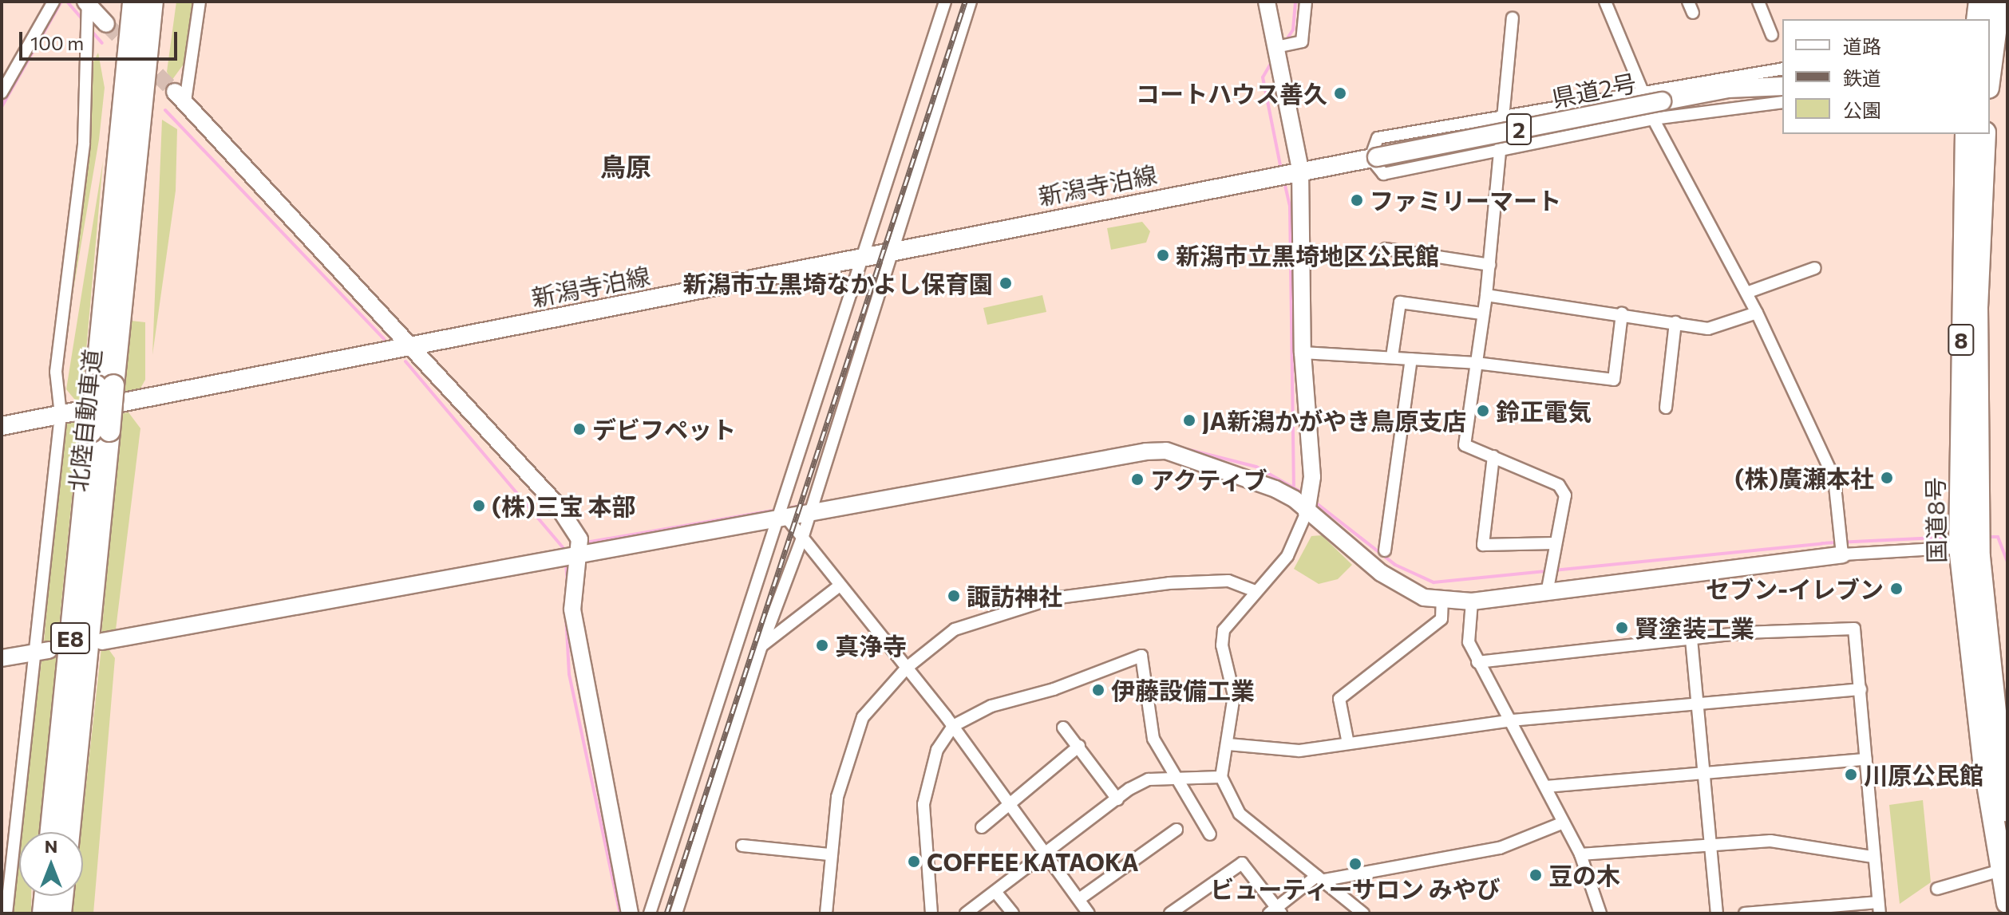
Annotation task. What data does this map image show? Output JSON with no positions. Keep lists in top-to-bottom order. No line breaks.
{"streets":{"highway":["8","北陸自動車道","国道8号","E8"],"main road":["県道2号","2","新潟寺泊線"]},"crossings":[["県道2号","新潟寺泊線"]],"districts":["鳥原"],"places":["コートハウス善久","ファミリーマート","新潟市立黒埼地区公民館","新潟市立黒埼なかよし保育園","鈴正電気","JA新潟かがやき鳥原支店","デビフペット","(株)廣瀬本社","アクティブ","(株)三宝 本部","セブン-イレブン","諏訪神社","賢塗装工業","真浄寺","伊藤設備工業","川原公民館","COFFEE KATAOKA","ビューティーサロン みやび","豆の木"],"legend":["道路","鉄道","公園"],"scale_bar":"100 m","north":"top"}
